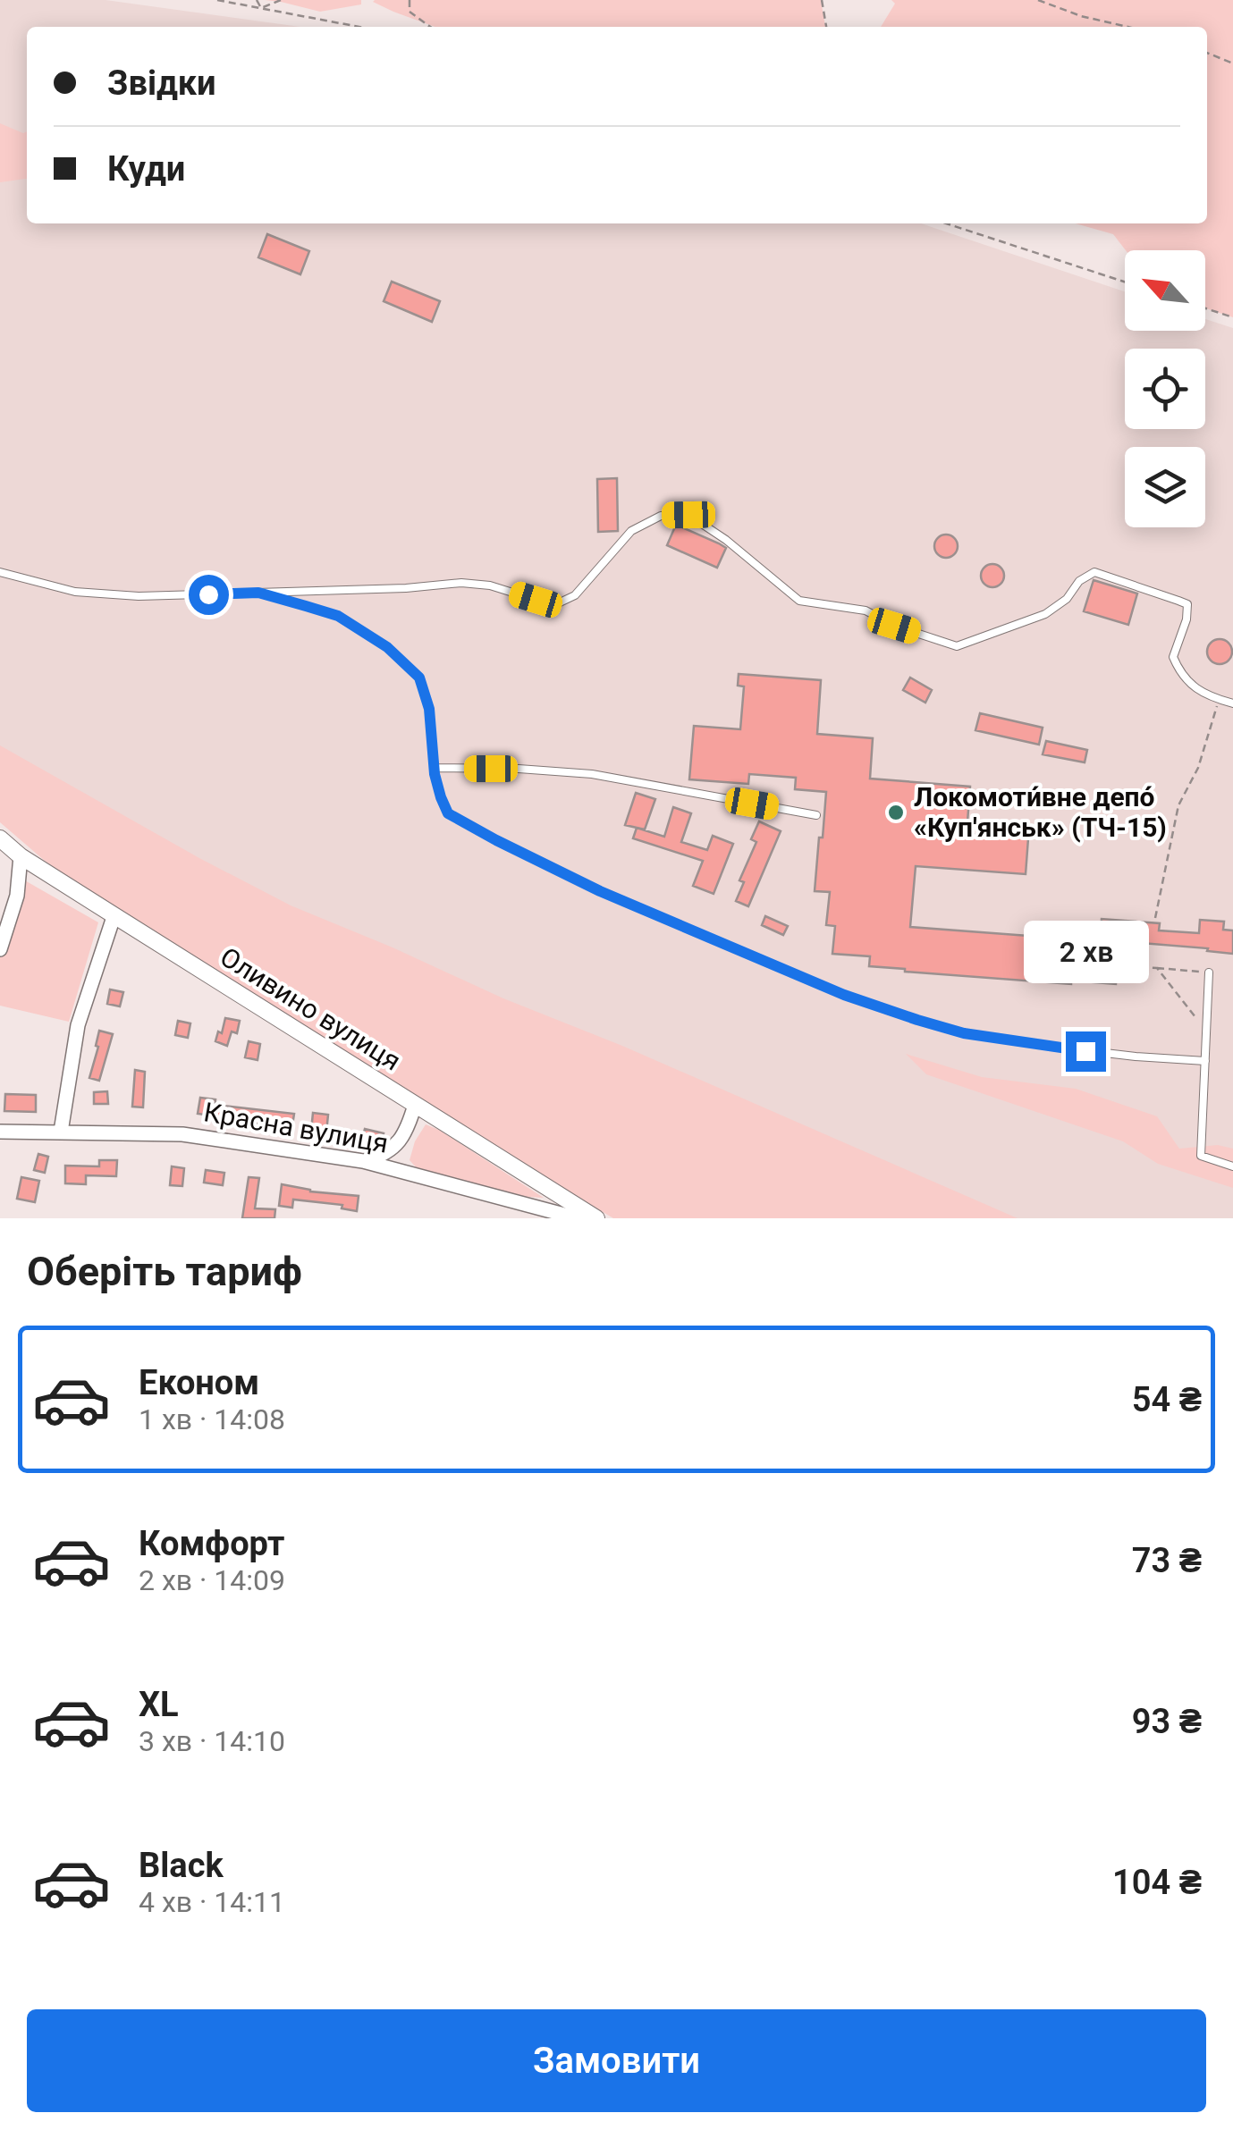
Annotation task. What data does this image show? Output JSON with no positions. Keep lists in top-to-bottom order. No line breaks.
{"streets":{"street":["Оливино вулиця","Красна вулиця"]},"places":["Локомоти́вне депо́ «Куп'янськ» (ТЧ-15)"],"north":"top left","page":{"banner":["Звідки","Куди"],"bubble":"2 хв","heading":"Оберіть тариф","list":[{"name":"Економ","note":"1 хв · 14:08","value":"54 ₴"},{"name":"Комфорт","note":"2 хв · 14:09","value":"73 ₴"},{"name":"XL","note":"3 хв · 14:10","value":"93 ₴"},{"name":"Black","note":"4 хв · 14:11","value":"104 ₴"}],"buttons":"Замовити"}}
